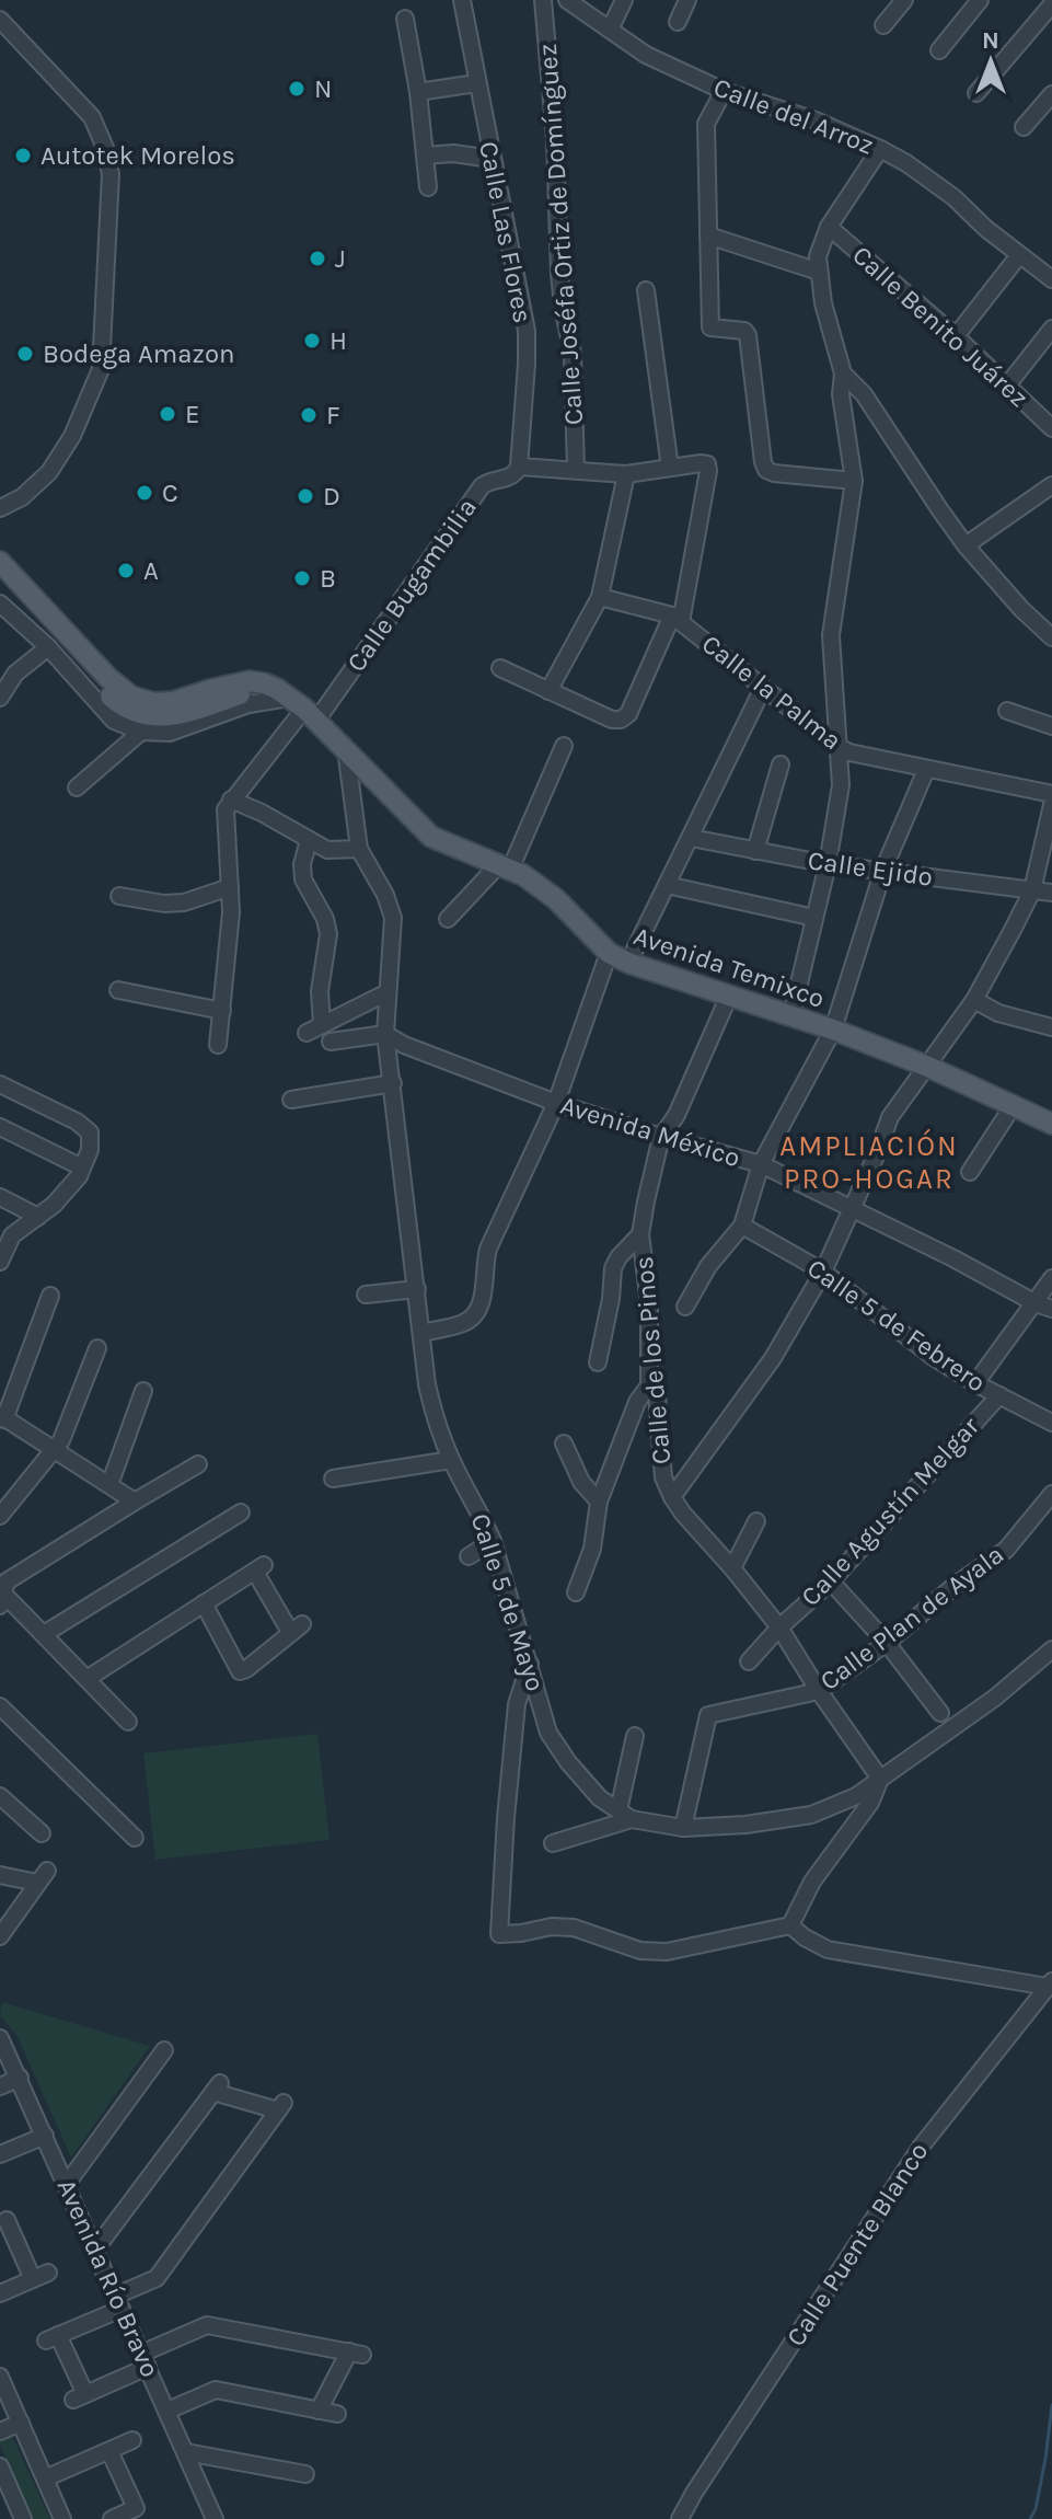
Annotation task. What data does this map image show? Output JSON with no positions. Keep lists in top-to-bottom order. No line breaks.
{"streets":{"main road":["Avenida Temixco"],"street":["Calle del Arroz","Calle Las Flores","Calle Joséfa Ortiz de Domínguez","Calle Benito Juárez","Calle Bugambilia","Calle la Palma","Calle Ejido","Avenida México","Calle 5 de Febrero","Calle de los Pinos","Calle Agustín Melgar","Calle 5 de Mayo","Calle Plan de Ayala","Calle Puente Blanco","Avenida Río Bravo"]},"crossings":[["Calle Las Flores","Calle Bugambilia"],["Calle Bugambilia","Avenida Temixco"],["Avenida Temixco","Calle de los Pinos"],["Avenida Temixco","Calle 5 de Mayo"],["Avenida México","Calle de los Pinos"],["Avenida México","Calle Agustín Melgar"],["Avenida México","Calle 5 de Mayo"],["Calle 5 de Febrero","Calle Agustín Melgar"],["Calle de los Pinos","Calle Agustín Melgar"],["Calle de los Pinos","Calle Plan de Ayala"]],"districts":["AMPLIACIÓN PRO-HOGAR"],"places":["N","Autotek Morelos","J","H","Bodega Amazon","E","F","C","D","A","B"],"north":"top"}
